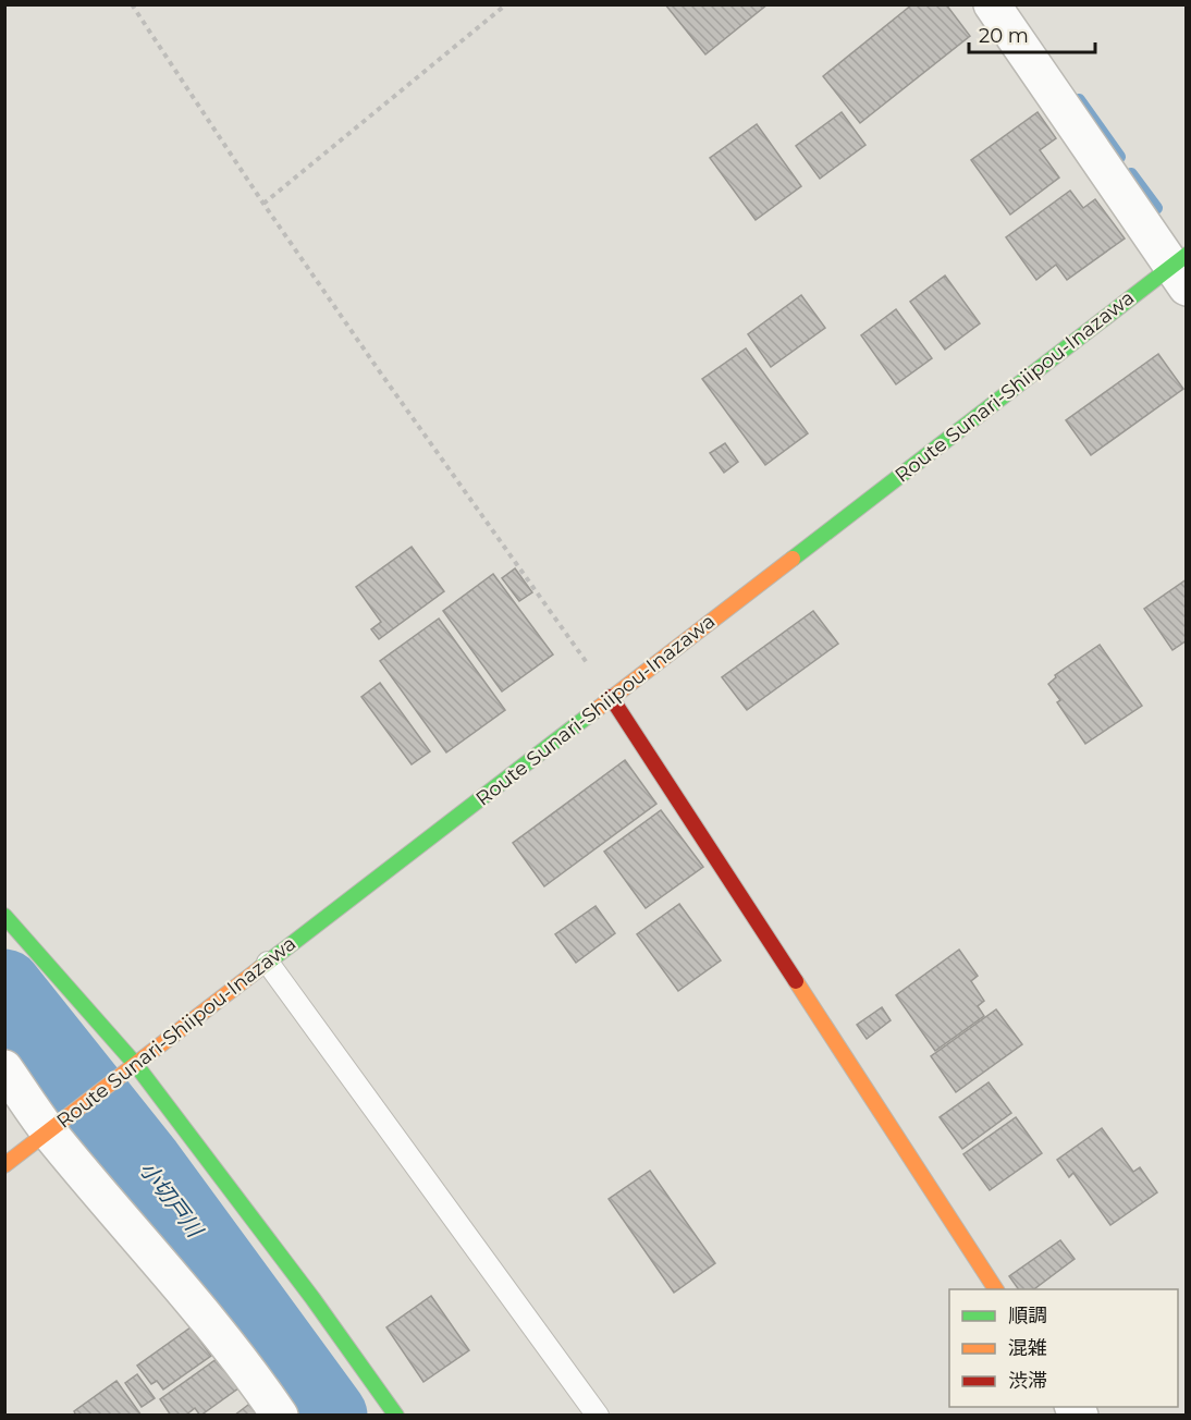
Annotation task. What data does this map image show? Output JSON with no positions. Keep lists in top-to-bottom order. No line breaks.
{"streets":{"main road":["Route Sunari-Shiipou-Inazawa"]},"water":["小切戸川"],"legend":["順調","混雑","渋滞"],"scale_bar":"20 m"}
